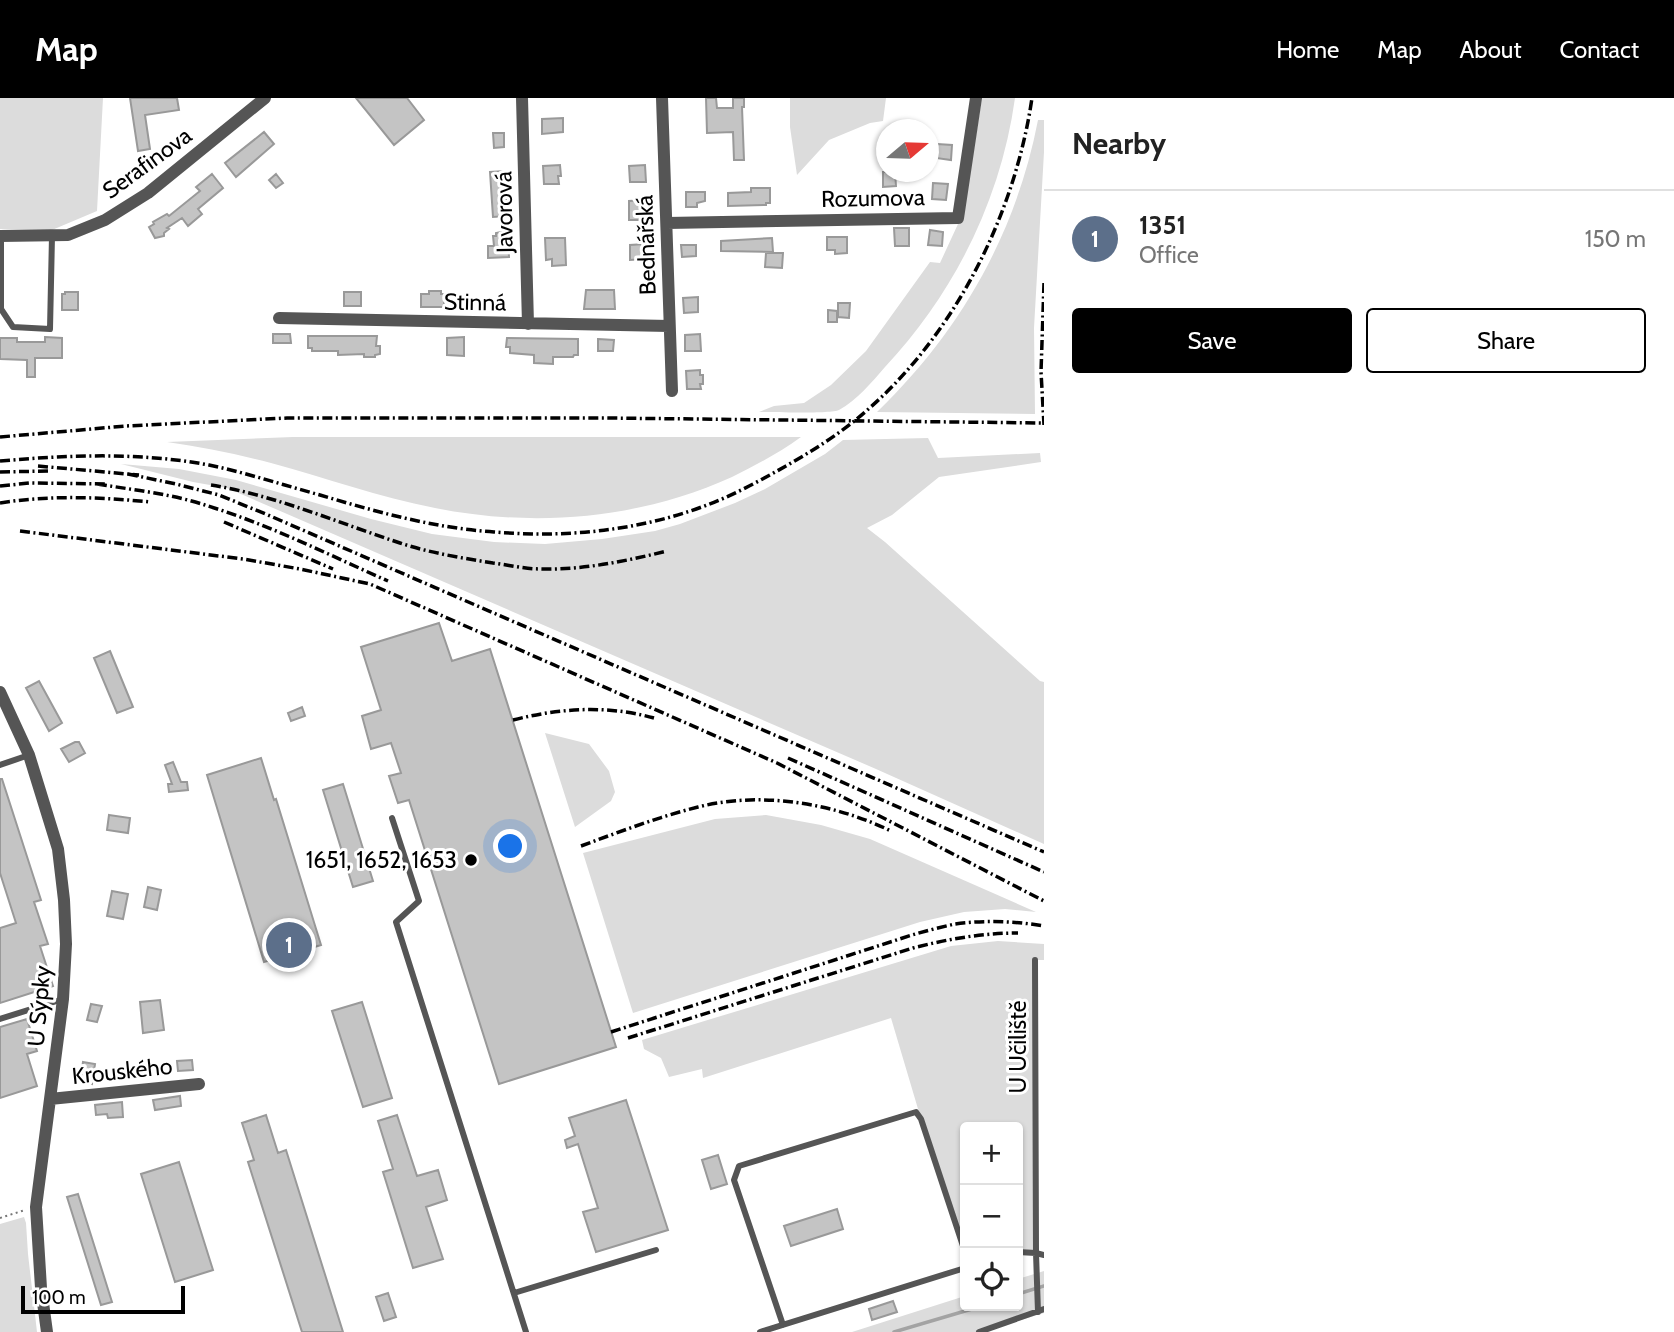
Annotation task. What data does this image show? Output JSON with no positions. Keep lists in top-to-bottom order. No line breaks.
{"streets":{"street":["Serafinova","Rozumova","Javorová","Bednářská","Stinná","U Sýpky","Krouského"],"lane":["U Učiliště"]},"crossings":[["Rozumova","Bednářská"],["Javorová","Stinná"],["Bednářská","Stinná"],["U Sýpky","Krouského"]],"places":["1651, 1652, 1653"],"scale_bar":"100 m","north":"right","page":{"header":"Map","nav":["Home","Map","About","Contact"],"heading":"Nearby","list":[{"mark":"1","name":"1351","note":"Office","value":"150 m"}],"buttons":["Save","Share"],"pins":"1","map_buttons":["+","−"],"scale":"100 m"}}
